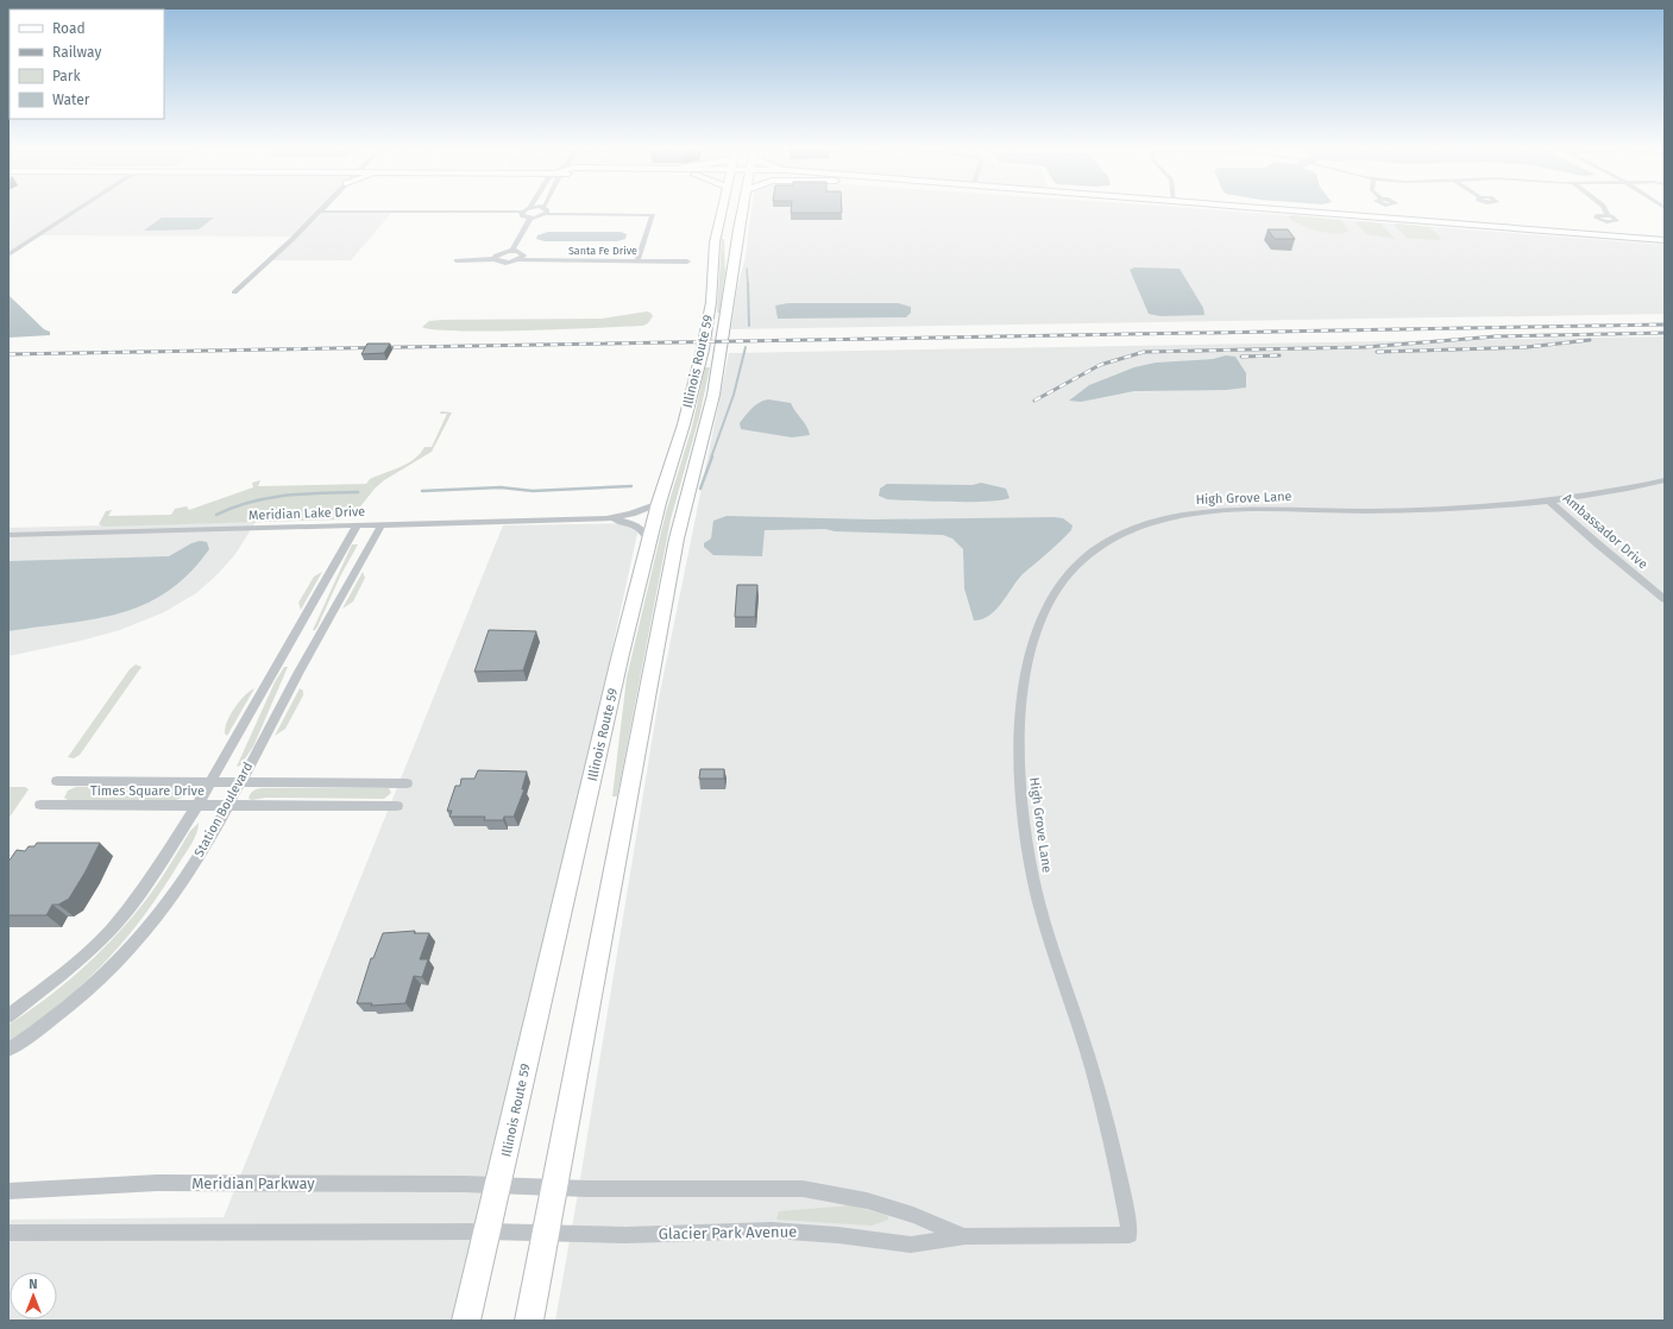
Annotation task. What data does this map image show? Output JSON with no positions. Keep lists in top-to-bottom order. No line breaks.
{"streets":{"main road":["Illinois Route 59"],"street":["Santa Fe Drive","High Grove Lane","Meridian Lake Drive","Ambassador Drive","Times Square Drive","Station Boulevard","Meridian Parkway","Glacier Park Avenue"]},"crossings":[["Illinois Route 59","Meridian Lake Drive"],["Illinois Route 59","Meridian Parkway"],["Illinois Route 59","Glacier Park Avenue"],["High Grove Lane","Ambassador Drive"],["High Grove Lane","Glacier Park Avenue"],["Meridian Lake Drive","Station Boulevard"],["Times Square Drive","Station Boulevard"],["Meridian Parkway","Glacier Park Avenue"]],"legend":["Road","Railway","Park","Water"],"north":"top"}
